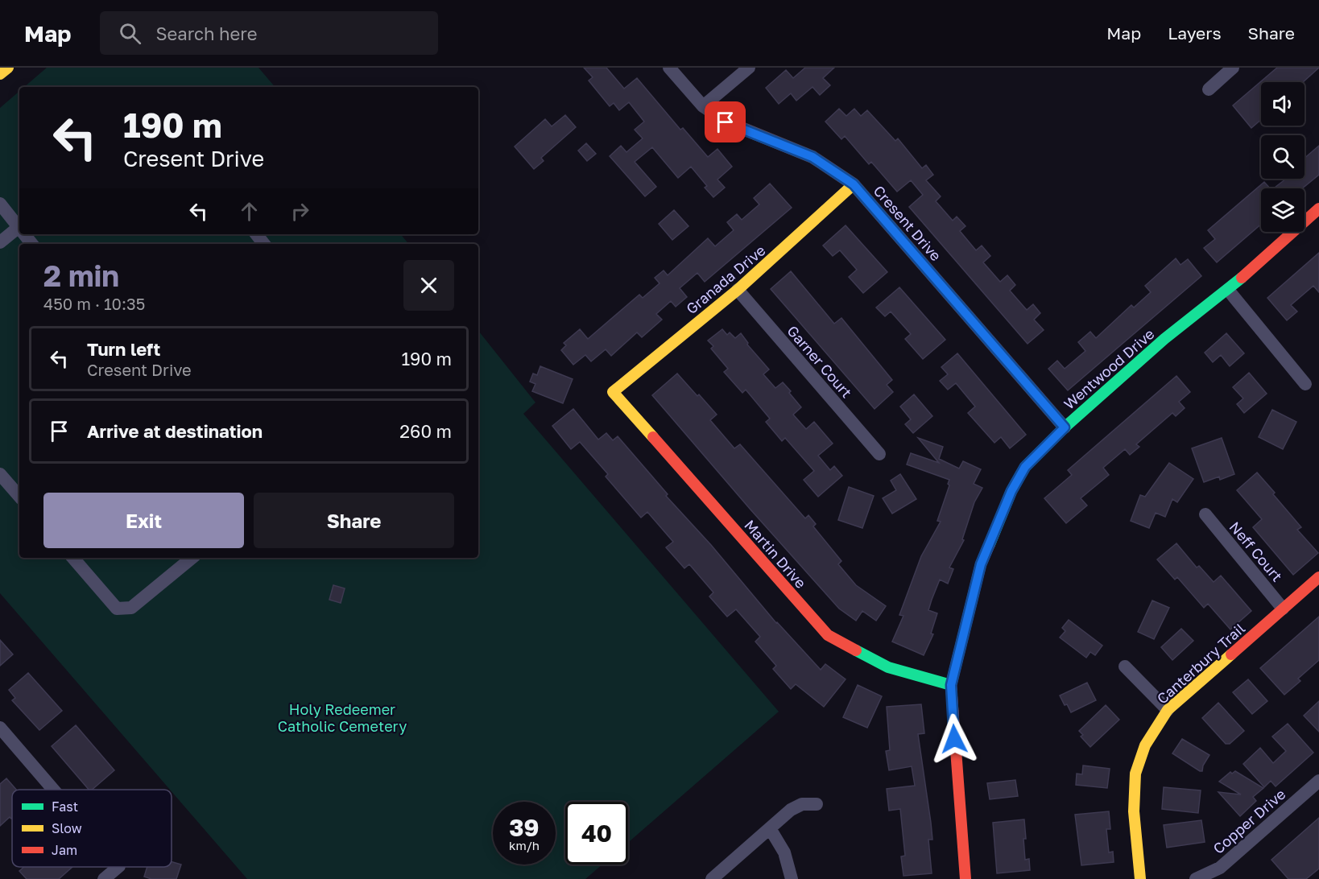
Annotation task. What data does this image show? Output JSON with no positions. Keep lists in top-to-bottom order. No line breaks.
{"streets":{"street":["Cresent Drive","Granada Drive","Garner Court","Wentwood Drive","Neff Court","Martin Drive","Canterbury Trail","Copper Drive"]},"crossings":[["Cresent Drive","Granada Drive"],["Cresent Drive","Wentwood Drive"],["Granada Drive","Garner Court"],["Granada Drive","Martin Drive"],["Wentwood Drive","Martin Drive"],["Neff Court","Canterbury Trail"]],"parks":["Holy Redeemer Catholic Cemetery"],"legend":["Fast","Slow","Jam"],"page":{"header":"Map","search":"Search here","nav":["Map","Layers","Share"],"turn":["190 m","Cresent Drive"],"heading":["2 min","450 m · 10:35"],"list":[{"name":"Turn left","note":"Cresent Drive","value":"190 m"},{"name":"Arrive at destination","value":"260 m"}],"buttons":["Exit","Share"],"speed":"39 km/h","limit":"40"}}
